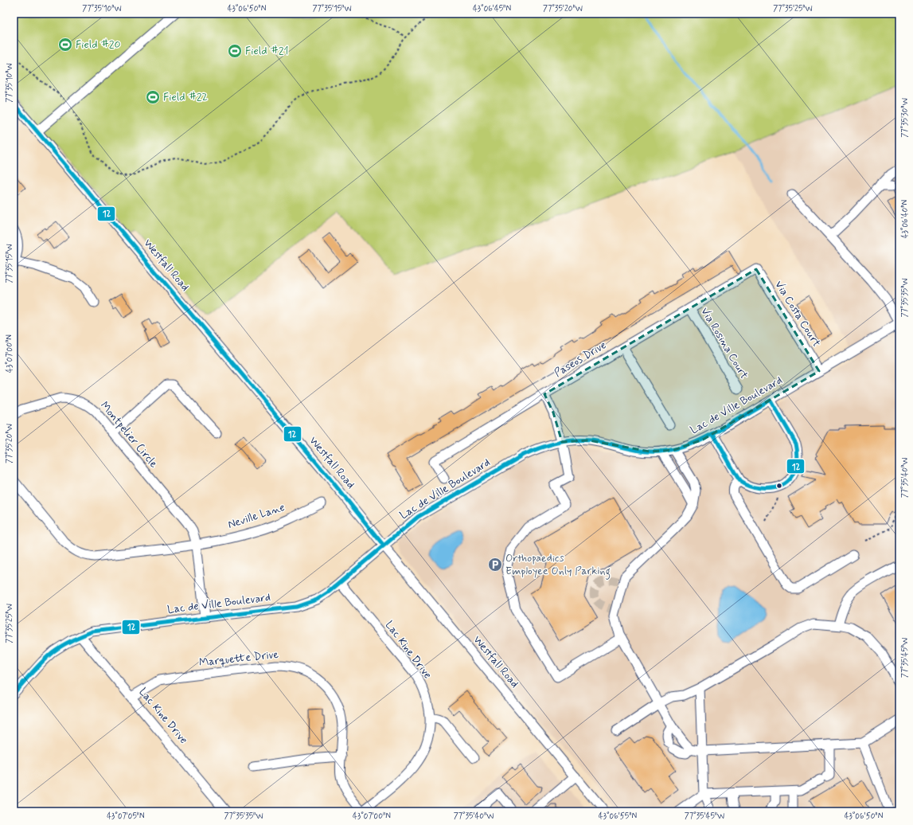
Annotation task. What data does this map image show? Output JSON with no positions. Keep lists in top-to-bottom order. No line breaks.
{"streets":{"street":["Westfall Road","Via Costa Court","Via Rosina Court","Paseos Drive","Lac de Ville Boulevard","Montpelier Circle","Neville Lane","Lac Kine Drive","Marquette Drive"]},"crossings":[["Westfall Road","Lac de Ville Boulevard"],["Via Costa Court","Paseos Drive"],["Via Costa Court","Lac de Ville Boulevard"],["Via Rosina Court","Paseos Drive"],["Lac de Ville Boulevard","Montpelier Circle"],["Lac de Ville Boulevard","Lac Kine Drive"],["Montpelier Circle","Neville Lane"],["Lac Kine Drive","Marquette Drive"]],"places":{"sports":["Field #20","Field #21","Field #22"],"parking":["Orthopaedics Employee Only Parking"]},"lines":["transit line 12"],"coordinates":["77°35'10\"W","43°06'50\"N","77°35'15\"W","43°06'45\"N","77°35'20\"W","77°35'25\"W","77°35'30\"W","43°06'40\"N","77°35'35\"W","43°07'00\"N","77°35'40\"W","77°35'45\"W","43°07'05\"N","43°06'55\"N"]}
